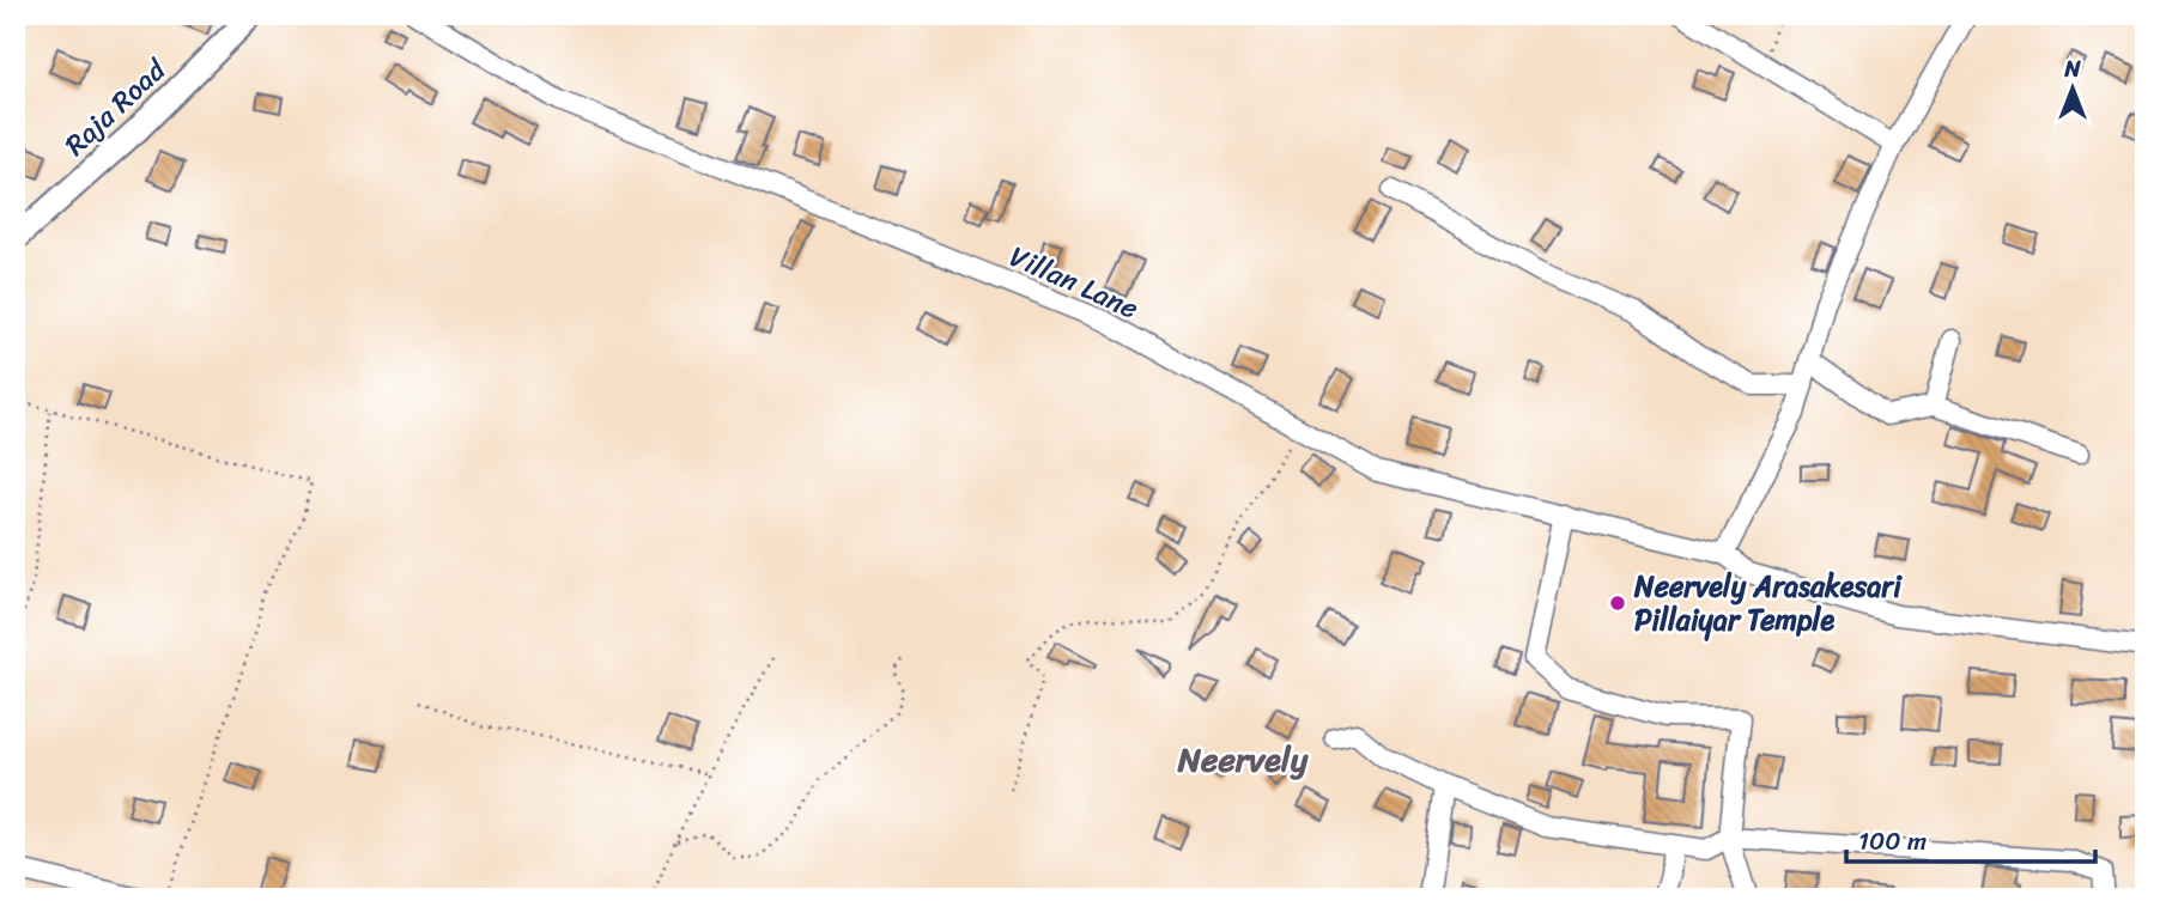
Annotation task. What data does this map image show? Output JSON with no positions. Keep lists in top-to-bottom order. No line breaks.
{"streets":{"street":["Raja Road","Villan Lane"]},"districts":["Neervely"],"places":["Neervely Arasakesari Pillaiyar Temple"],"scale_bar":"100 m","north":"top"}
